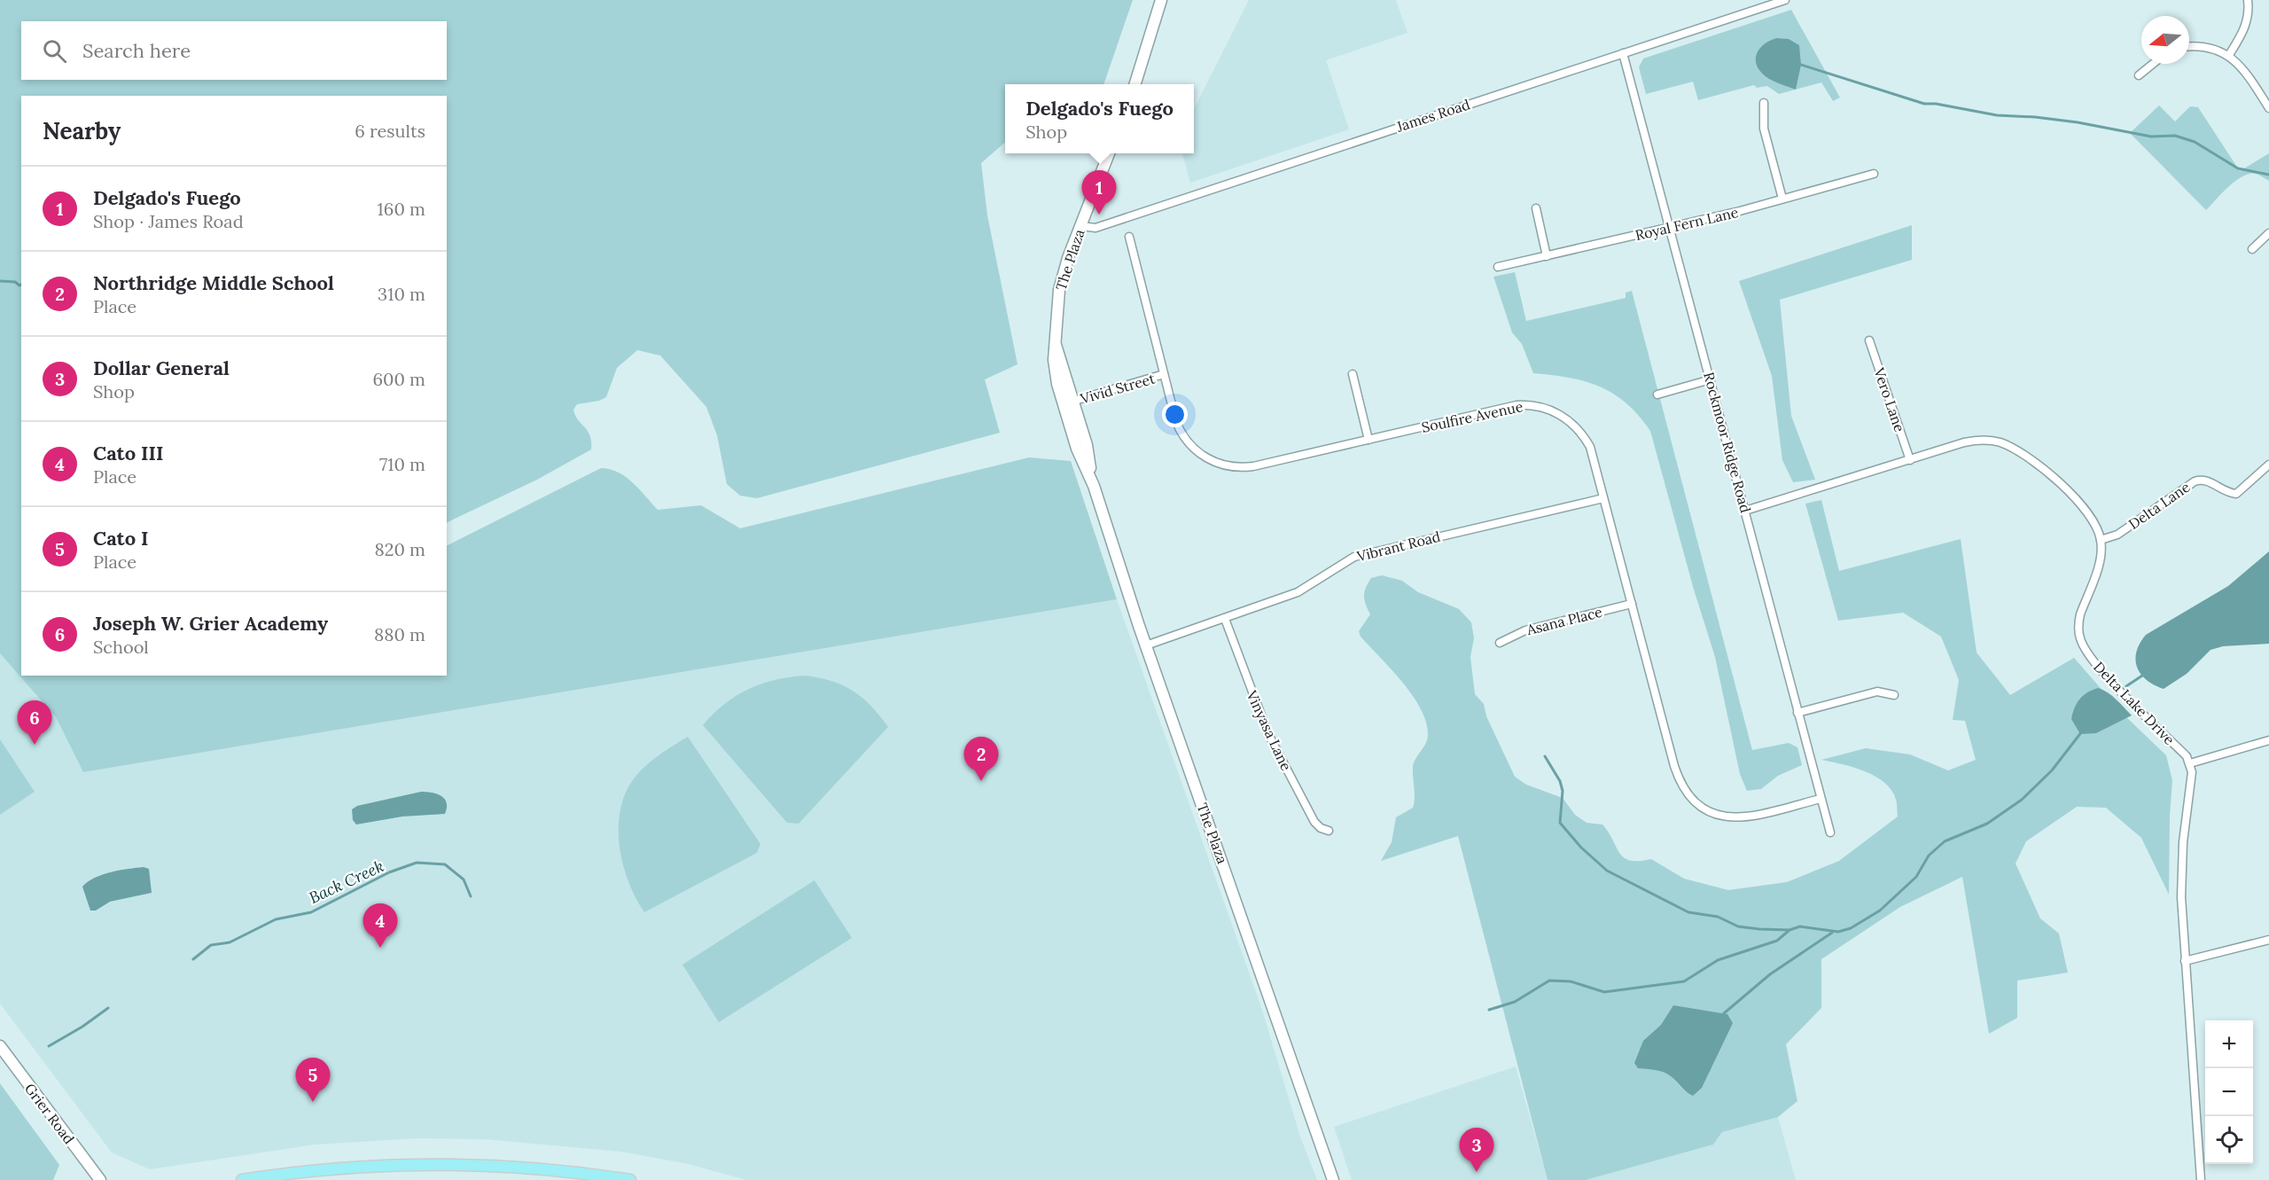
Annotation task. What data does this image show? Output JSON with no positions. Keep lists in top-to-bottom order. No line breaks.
{"streets":{"street":["James Road","Royal Fern Lane","The Plaza","Vivid Street","Vero Lane","Soulfire Avenue","Rockmoor Ridge Road","Delta Lane","Vibrant Road","Asana Place","Delta Lake Drive","Vinyasa Lane","Grier Road"]},"crossings":[["James Road","The Plaza"],["James Road","Rockmoor Ridge Road"],["Royal Fern Lane","Rockmoor Ridge Road"],["The Plaza","Vivid Street"],["The Plaza","Vibrant Road"],["Vivid Street","Soulfire Avenue"],["Soulfire Avenue","Rockmoor Ridge Road"],["Soulfire Avenue","Vibrant Road"],["Soulfire Avenue","Asana Place"],["Delta Lane","Delta Lake Drive"],["Vibrant Road","Vinyasa Lane"]],"water":["Back Creek"],"north":"left","page":{"search":"Search here","popup":["Delgado's Fuego","Shop"],"heading":["Nearby","6 results"],"list":[{"mark":"1","name":"Delgado's Fuego","note":"Shop · James Road","value":"160 m"},{"mark":"2","name":"Northridge Middle School","note":"Place","value":"310 m"},{"mark":"3","name":"Dollar General","note":"Shop","value":"600 m"},{"mark":"4","name":"Cato III","note":"Place","value":"710 m"},{"mark":"5","name":"Cato I","note":"Place","value":"820 m"},{"mark":"6","name":"Joseph W. Grier Academy","note":"School","value":"880 m"}],"pins":["1","6","2","4","5","3"],"map_buttons":["+","−"]}}
